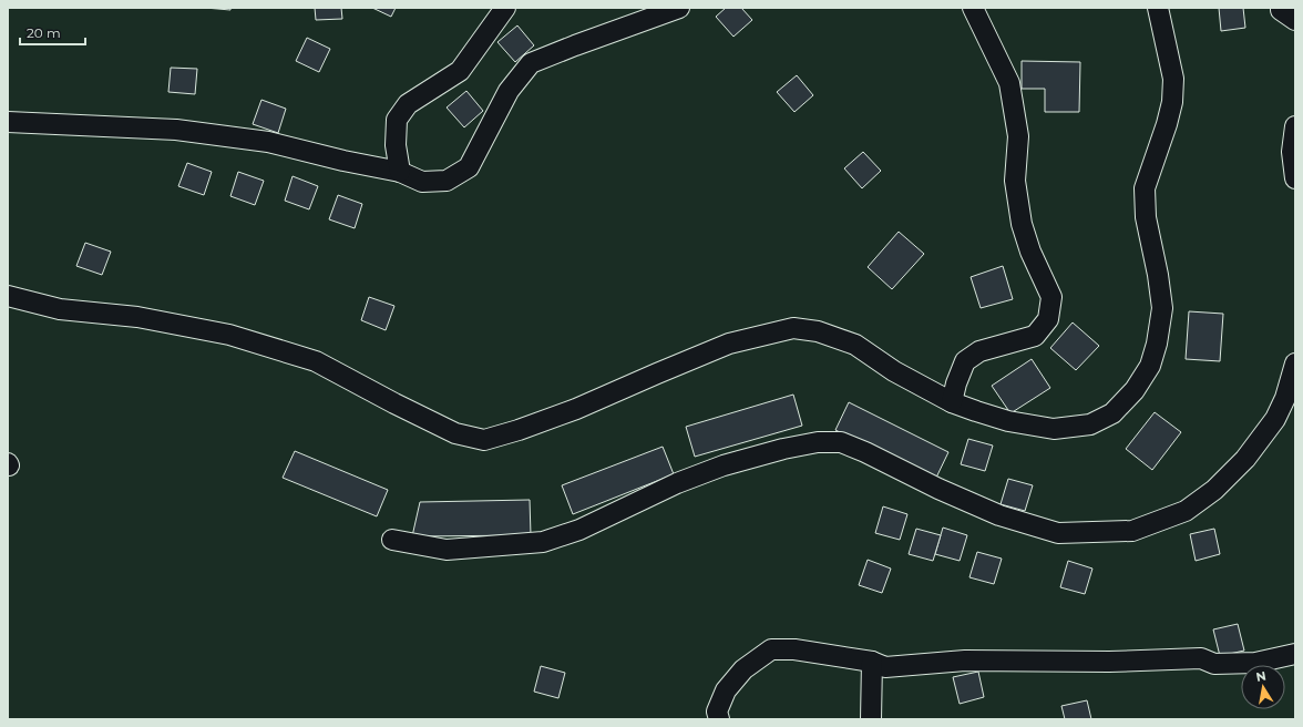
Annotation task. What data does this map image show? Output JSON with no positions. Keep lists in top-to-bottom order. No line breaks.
{"scale_bar":"20 m","north":"top"}
